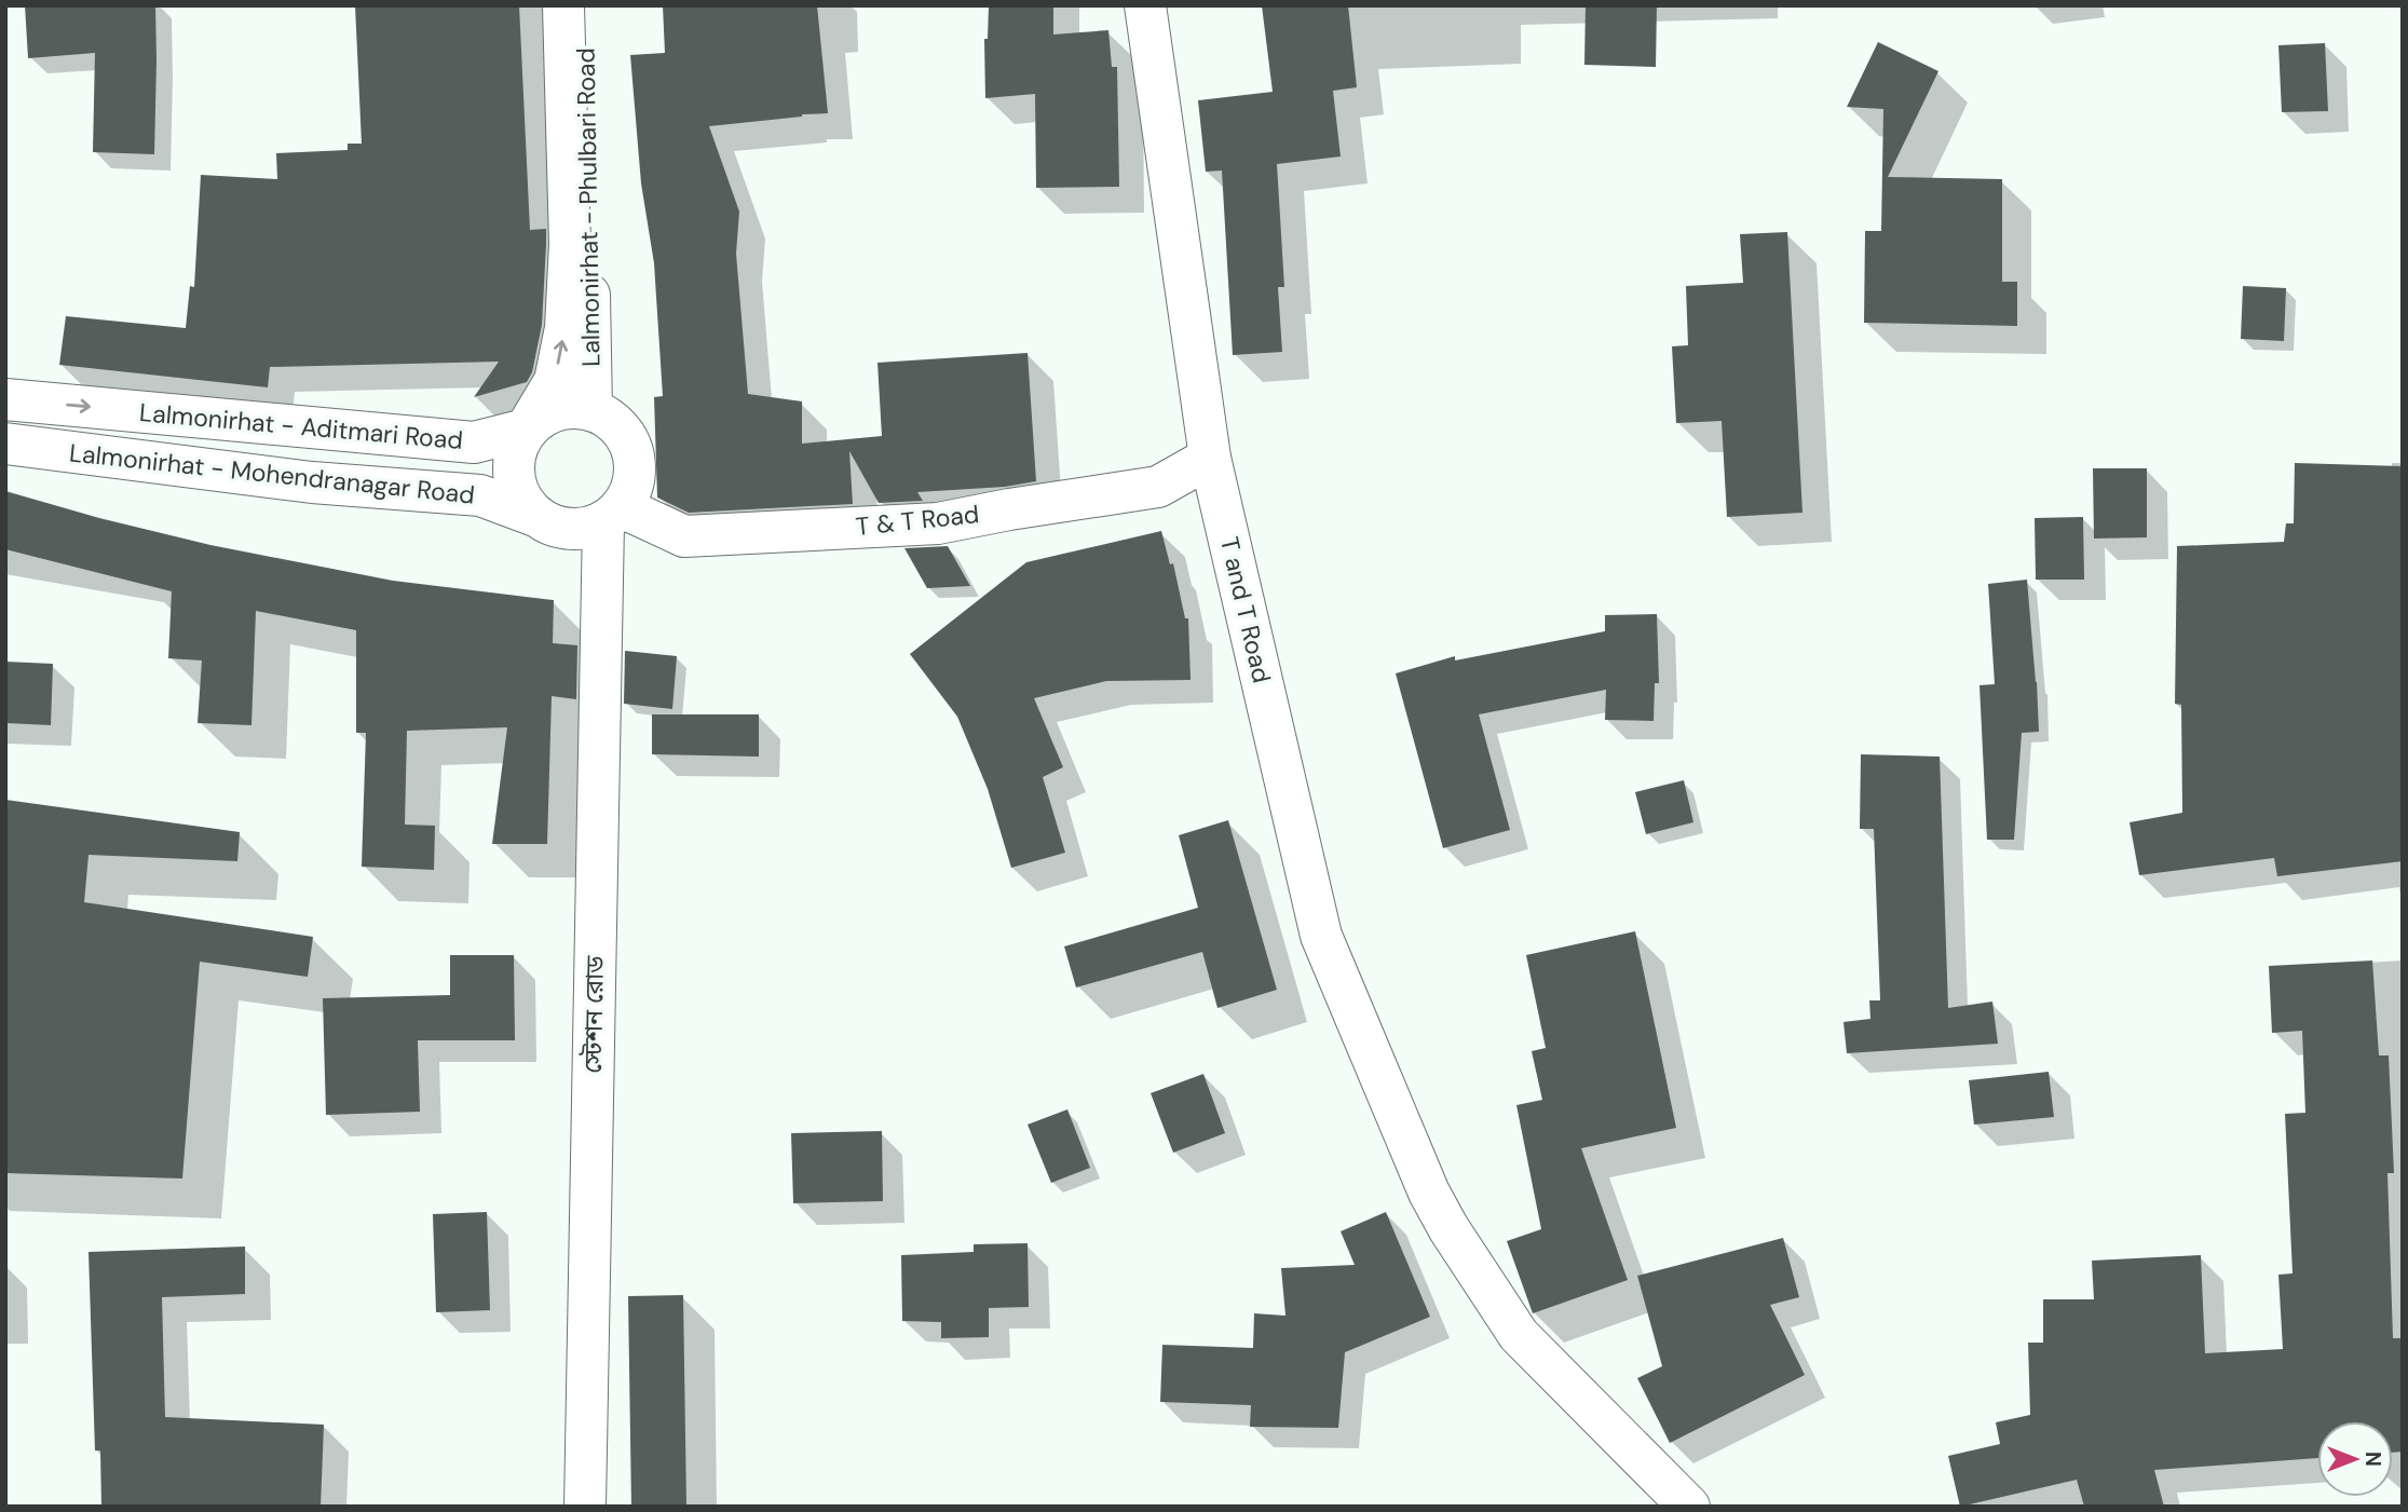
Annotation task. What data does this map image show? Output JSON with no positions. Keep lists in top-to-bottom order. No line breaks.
{"streets":{"main road":["Lalmonirhat - Phulbari Road","Lalmonirhat - Aditmari Road","Lalmonirhat - Mohendranagar Road","T & T Road","T and T Road","স্টেশন রোড"]},"crossings":[["Lalmonirhat - Phulbari Road","Lalmonirhat - Aditmari Road"],["Lalmonirhat - Phulbari Road","Lalmonirhat - Mohendranagar Road"],["Lalmonirhat - Phulbari Road","T & T Road"],["Lalmonirhat - Phulbari Road","স্টেশন রোড"],["Lalmonirhat - Aditmari Road","Lalmonirhat - Mohendranagar Road"],["Lalmonirhat - Aditmari Road","T & T Road"],["Lalmonirhat - Aditmari Road","স্টেশন রোড"],["Lalmonirhat - Mohendranagar Road","T & T Road"],["Lalmonirhat - Mohendranagar Road","স্টেশন রোড"],["T & T Road","T and T Road"],["T & T Road","স্টেশন রোড"]],"one_way":["Lalmonirhat - Aditmari Road"],"north":"right"}
